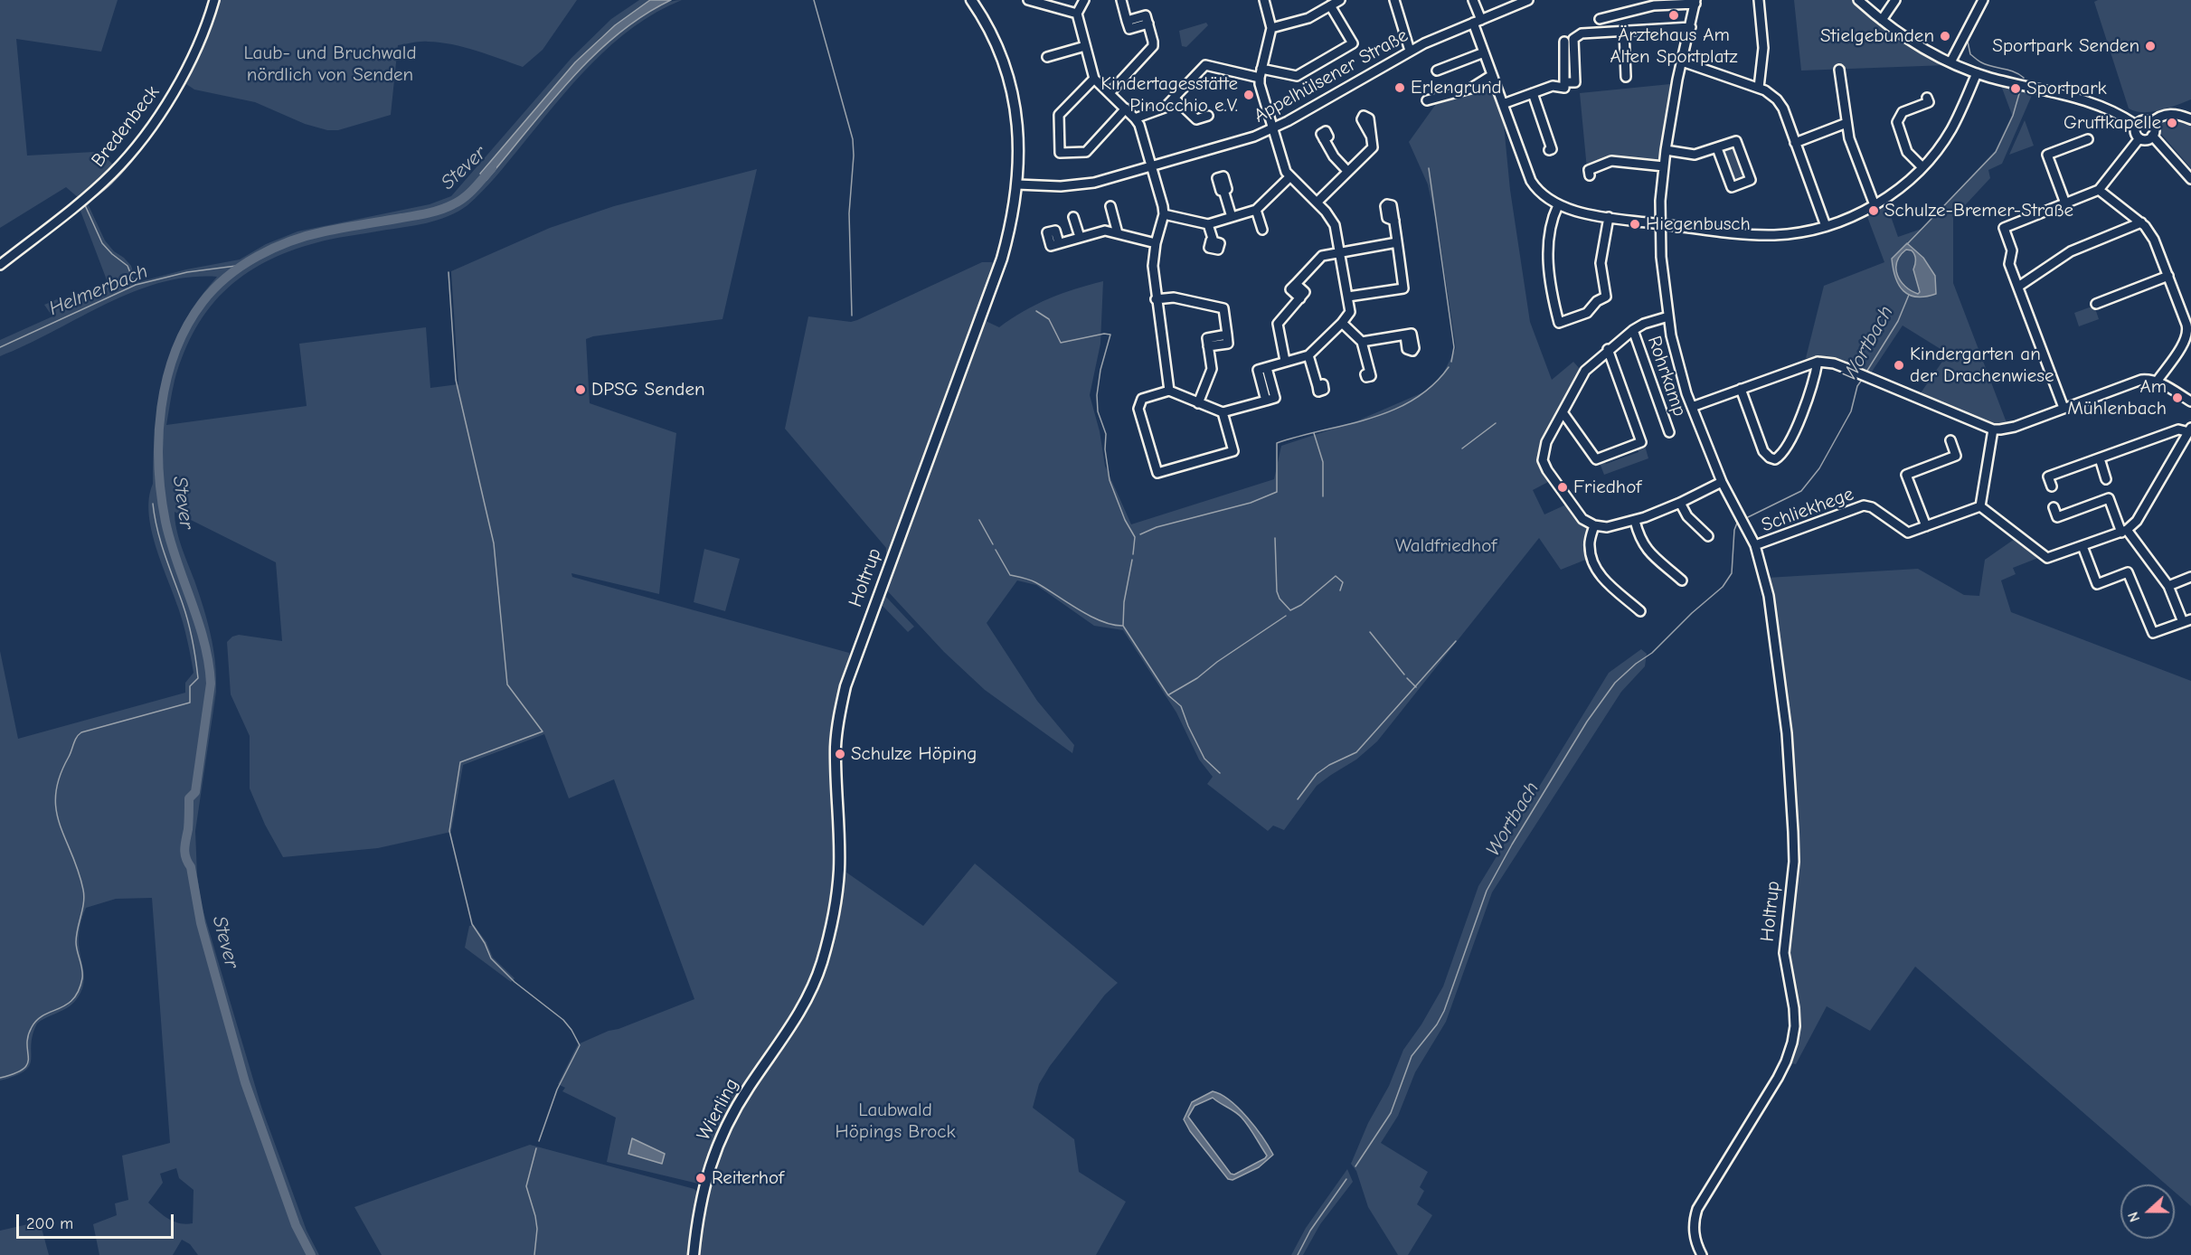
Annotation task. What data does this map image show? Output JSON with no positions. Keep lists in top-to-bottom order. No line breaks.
{"streets":{"main road":["Holtrup","Wierling"],"street":["Appelhülsener Straße","Bredenbeck","Rohrkamp","Schliekhege"]},"crossings":[["Appelhülsener Straße","Holtrup"],["Rohrkamp","Holtrup"],["Schliekhege","Holtrup"],["Holtrup","Wierling"]],"water":["Stever","Helmerbach","Wortbach"],"parks":["Laub- und Bruchwald nördlich von Senden","Waldfriedhof","Laubwald Höpings Brock"],"places":["Ärztehaus Am Alten Sportplatz","Stielgebunden","Sportpark Senden","Erlengrund","Sportpark","Kindertagesstätte Pinocchio e.V.","Gruftkapelle","Schulze-Bremer-Straße","Hiegenbusch","Kindergarten an der Drachenwiese","DPSG Senden","Am Mühlenbach","Friedhof","Schulze Höping","Reiterhof"],"scale_bar":"200 m","north":"left"}
